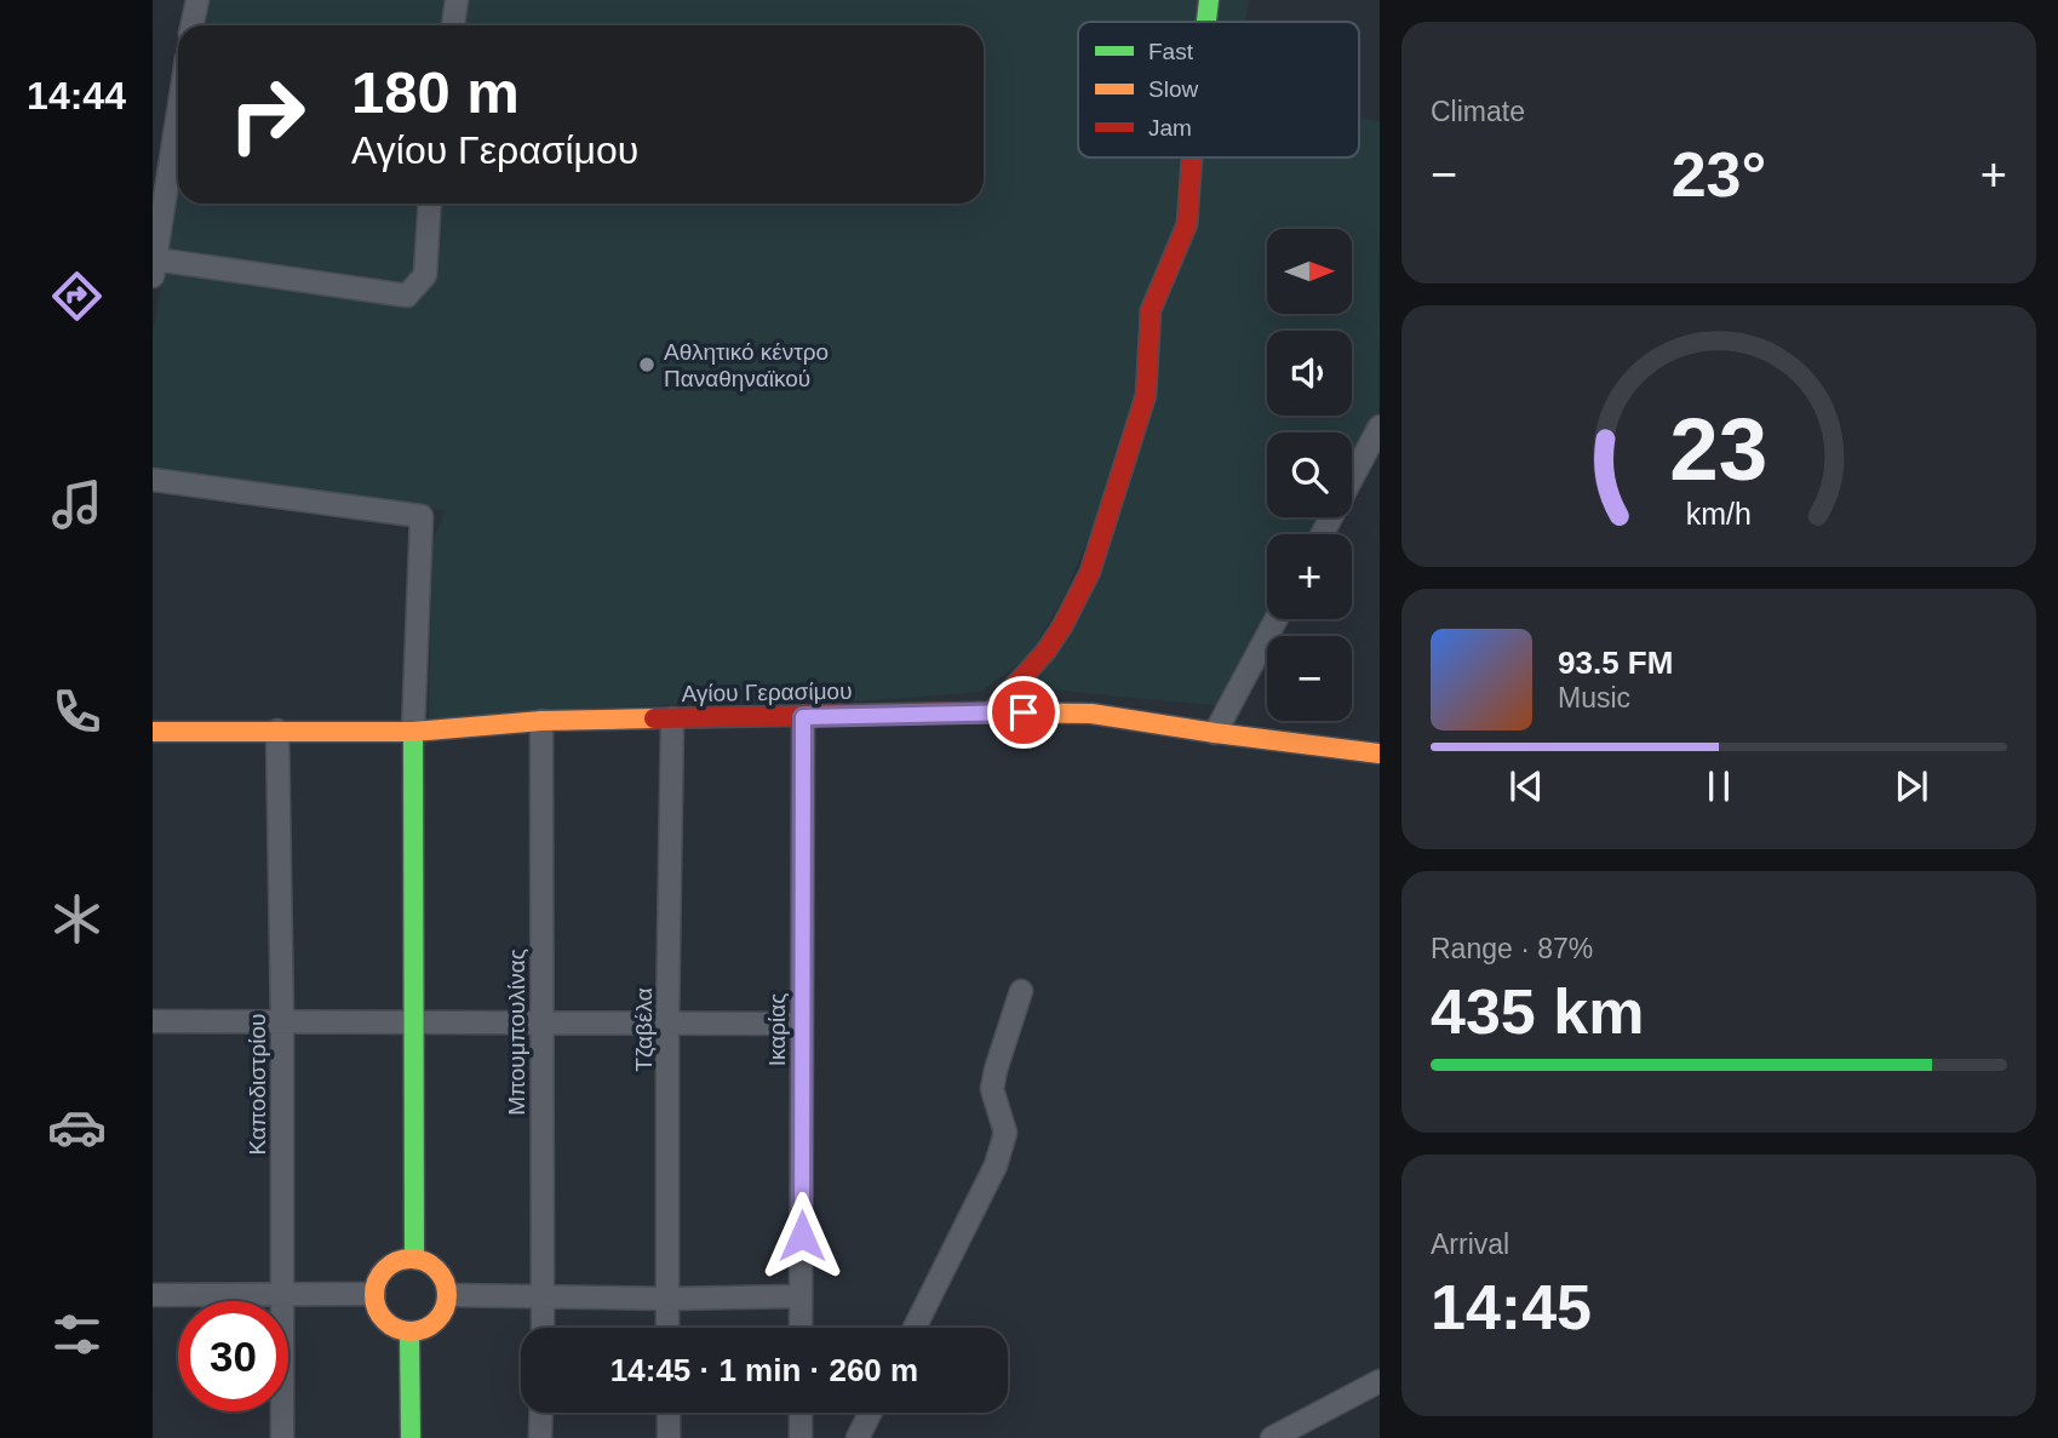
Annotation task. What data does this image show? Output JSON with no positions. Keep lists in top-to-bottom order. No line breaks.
{"streets":{"street":["Αγίου Γερασίμου","Τζαβέλα","Ικαρίας","Μπουμπουλίνας","Καποδιστρίου"]},"crossings":[["Αγίου Γερασίμου","Τζαβέλα"],["Αγίου Γερασίμου","Ικαρίας"],["Αγίου Γερασίμου","Μπουμπουλίνας"],["Αγίου Γερασίμου","Καποδιστρίου"]],"places":["Αθλητικό κέντρο Παναθηναϊκού"],"legend":["Fast","Slow","Jam"],"north":"right","page":{"tabs":"14:44","tile":["Climate",["Range · 87%","435 km"],["Arrival","14:45"]],"turn":["180 m","Αγίου Γερασίμου"],"heat":["−","23°","+"],"map_buttons":["+","−"],"song":["93.5 FM","Music"],"limit":"30","trip":"14:45 · 1 min · 260 m","gauge":["23","km/h"]}}
